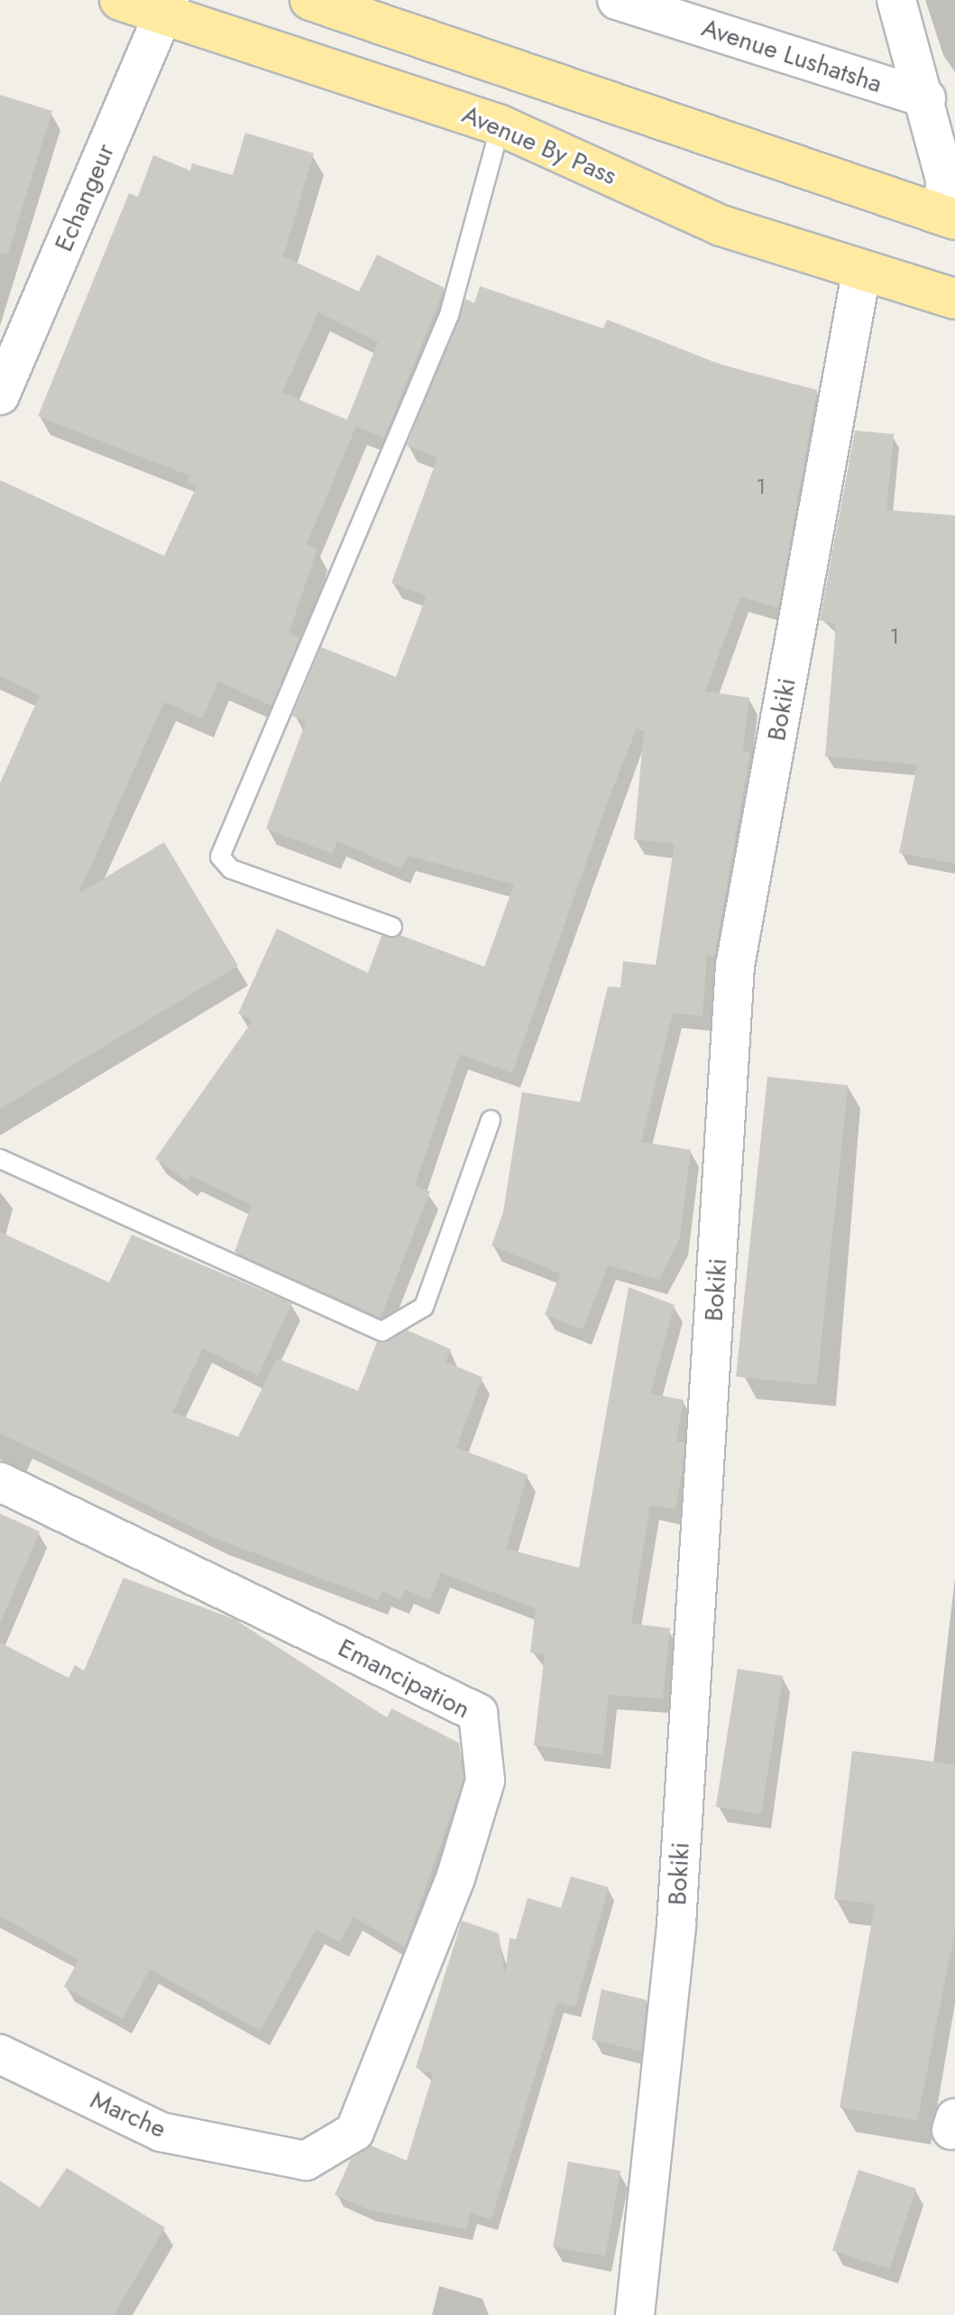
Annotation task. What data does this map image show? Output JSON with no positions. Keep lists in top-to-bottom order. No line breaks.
{"streets":{"highway":["Avenue By Pass"],"street":["Avenue Lushatsha","Echangeur","Bokiki","Emancipation","Marche"]},"crossings":[["Avenue By Pass","Echangeur"],["Avenue By Pass","Bokiki"],["Emancipation","Marche"]],"house_numbers":["1","1"]}
